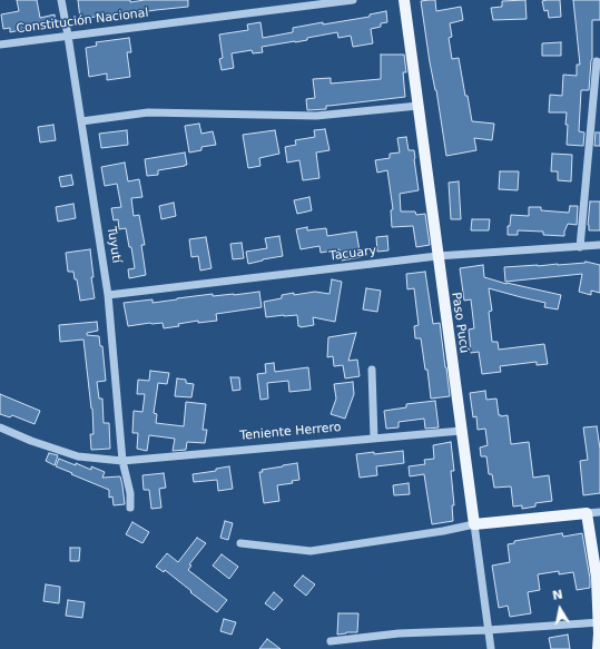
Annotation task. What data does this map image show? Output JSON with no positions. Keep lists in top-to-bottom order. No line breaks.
{"streets":{"main road":["Paso Pucú"],"street":["Constitución Nacional","Tuyutí","Tacuary","Teniente Herrero"]},"crossings":[["Constitución Nacional","Tuyutí"],["Tuyutí","Tacuary"],["Tuyutí","Teniente Herrero"],["Tacuary","Paso Pucú"],["Paso Pucú","Teniente Herrero"]],"north":"top"}
